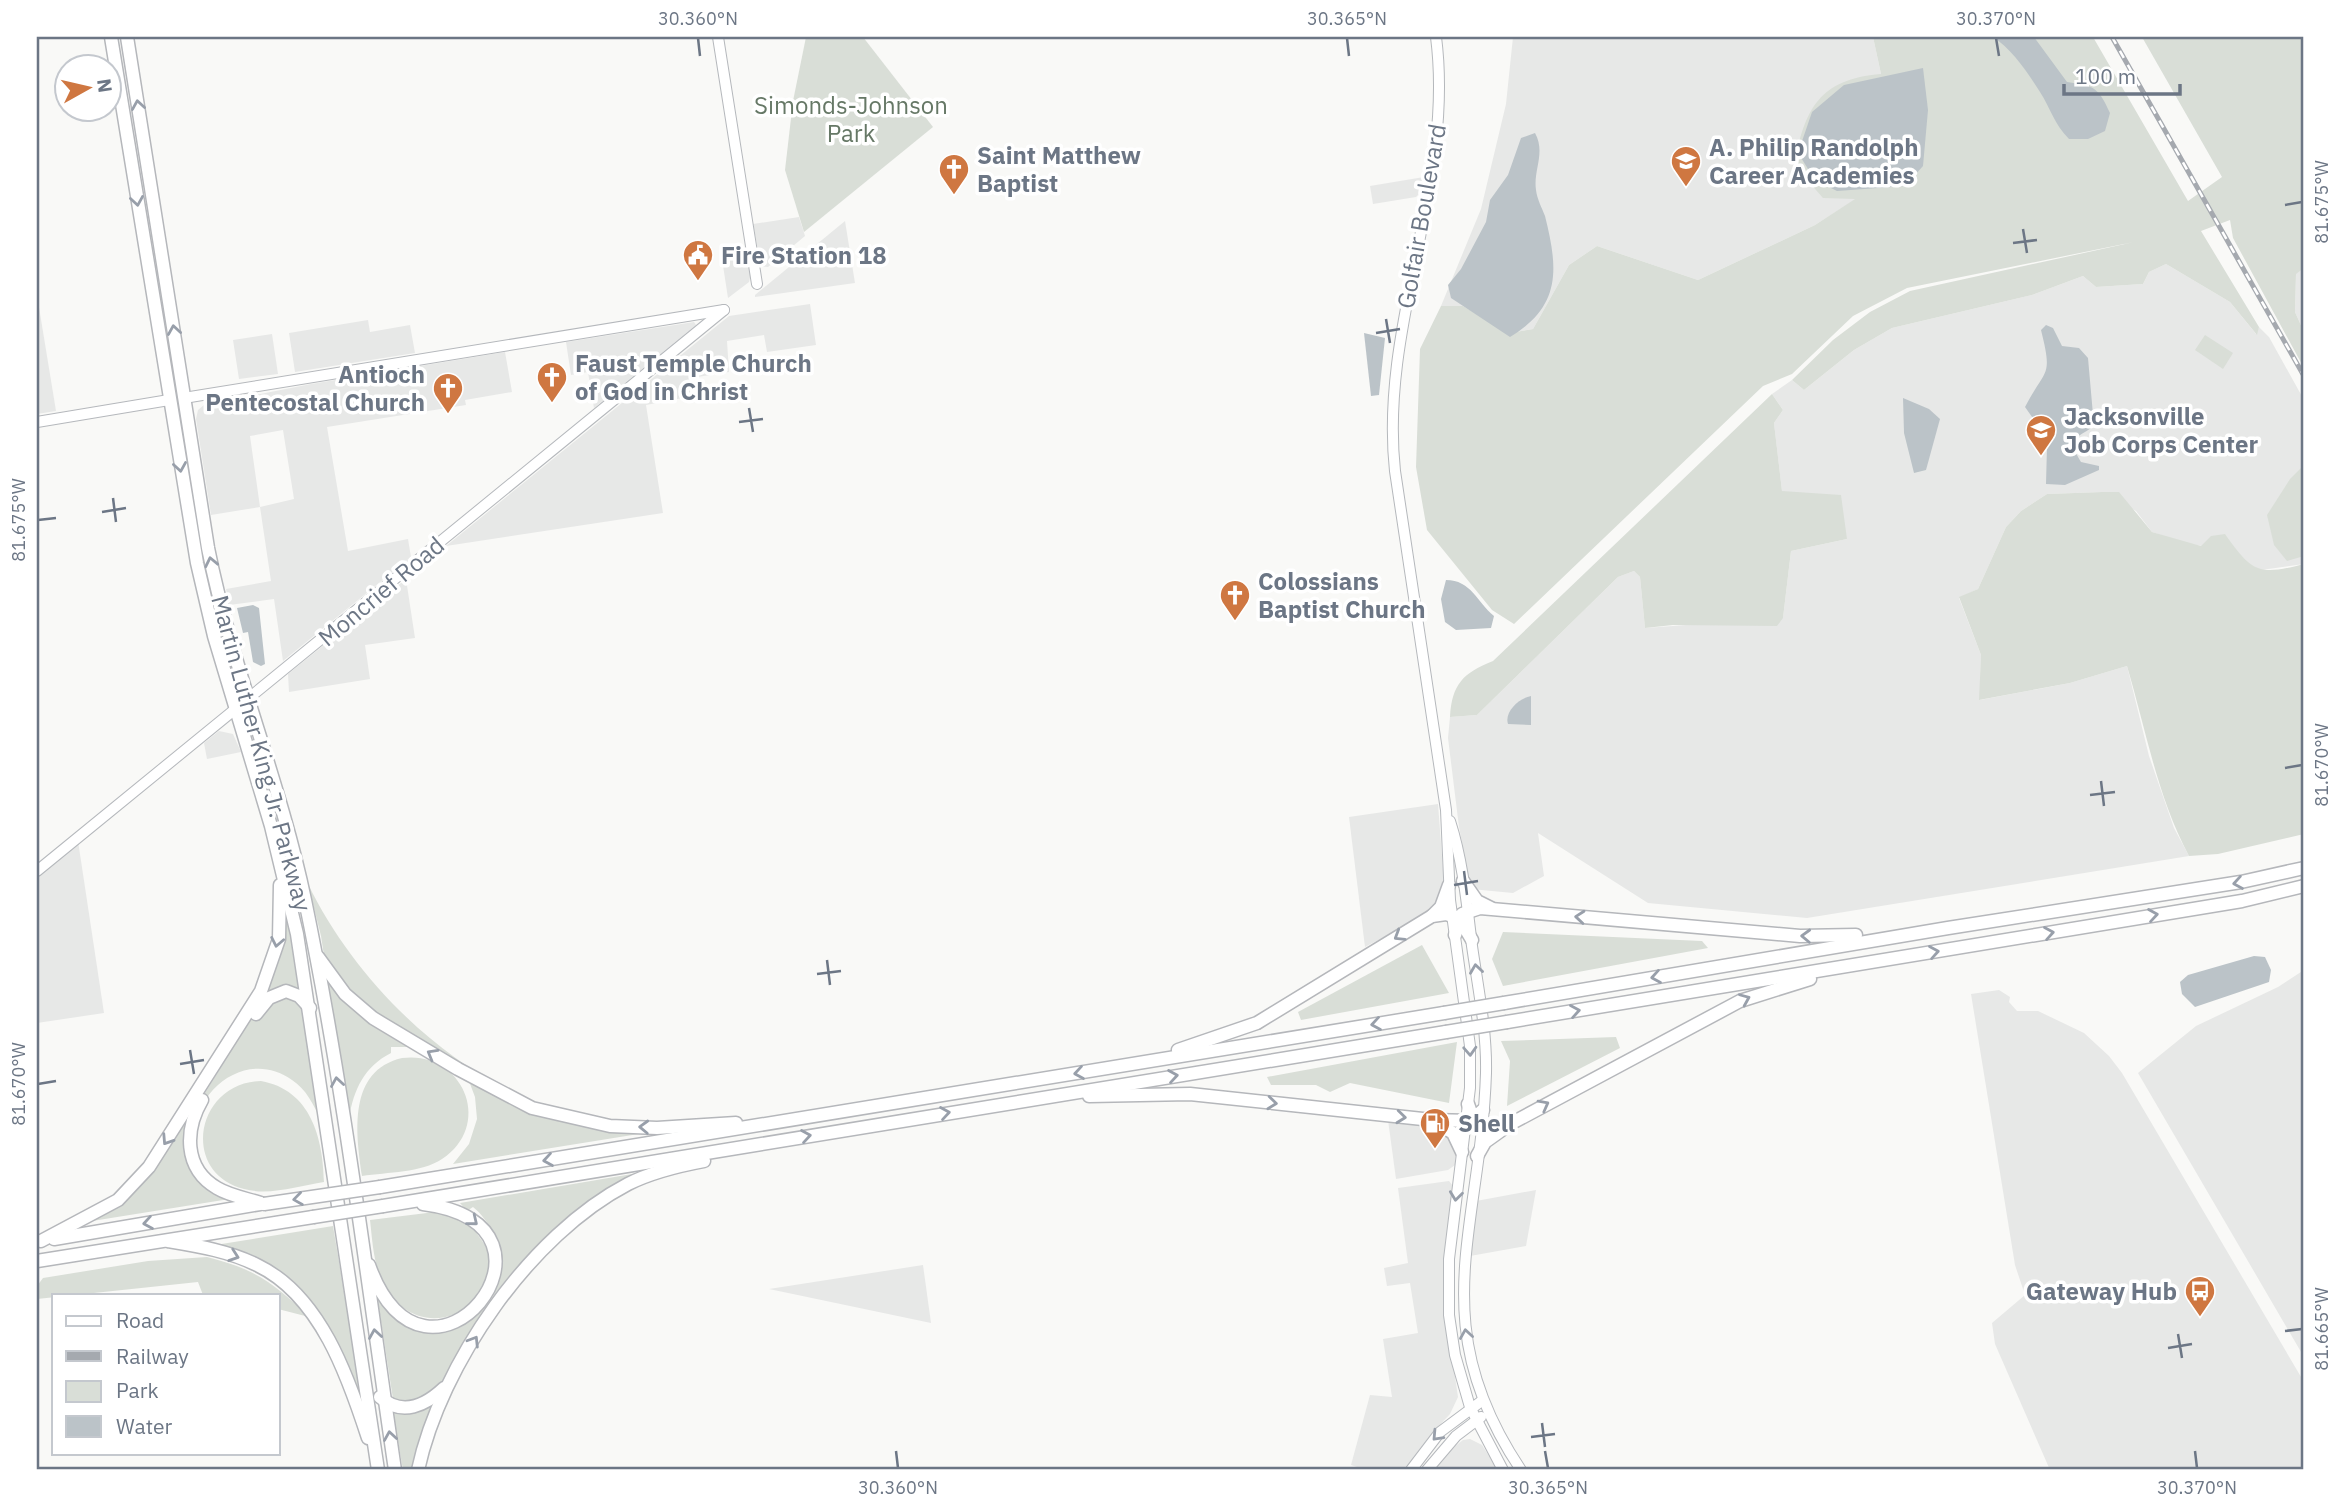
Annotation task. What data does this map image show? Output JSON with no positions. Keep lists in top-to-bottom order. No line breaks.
{"streets":{"highway":["Martin Luther King Jr. Parkway"],"main road":["Golfair Boulevard","Moncrief Road"]},"crossings":[["Moncrief Road","Martin Luther King Jr. Parkway"]],"parks":["Simonds-Johnson Park"],"places":{"school or university":["A. Philip Randolph Career Academies","Jacksonville Job Corps Center"],"church":["Saint Matthew Baptist","Faust Temple Church of God in Christ","Antioch Pentecostal Church","Colossians Baptist Church"],"public building":["Fire Station 18"],"fuel station":["Shell"],"bus stop":["Gateway Hub"]},"legend":["Road","Railway","Park","Water"],"scale_bar":"100 m","north":"right","coordinates":["30.360°N","30.365°N","30.370°N","81.675°W","81.670°W","81.665°W"]}
